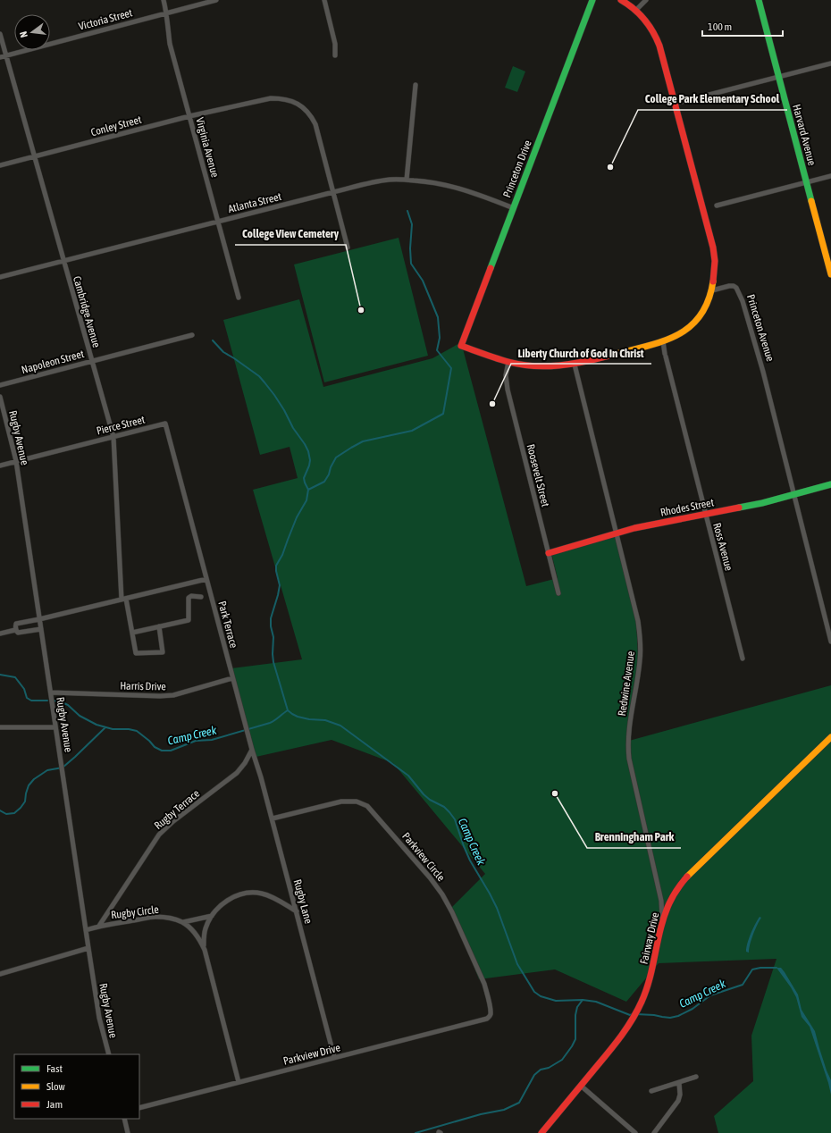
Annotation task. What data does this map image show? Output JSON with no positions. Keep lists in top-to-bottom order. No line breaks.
{"streets":{"street":["Victoria Street","Conley Street","Harvard Avenue","Virginia Avenue","Princeton Drive","Atlanta Street","Cambridge Avenue","Princeton Avenue","Napoleon Street","Pierce Street","Rugby Avenue","Roosevelt Street","Rhodes Street","Ross Avenue","Park Terrace","Redwine Avenue","Harris Drive","Rugby Terrace","Parkview Circle","Rugby Lane","Rugby Circle","Fairway Drive","Parkview Drive"]},"crossings":[["Victoria Street","Virginia Avenue"],["Victoria Street","Cambridge Avenue"],["Conley Street","Virginia Avenue"],["Conley Street","Atlanta Street"],["Conley Street","Cambridge Avenue"],["Virginia Avenue","Atlanta Street"],["Princeton Drive","Atlanta Street"],["Princeton Drive","Roosevelt Street"],["Atlanta Street","Cambridge Avenue"],["Cambridge Avenue","Napoleon Street"],["Cambridge Avenue","Pierce Street"],["Princeton Avenue","Rhodes Street"],["Pierce Street","Rugby Avenue"],["Pierce Street","Park Terrace"],["Rugby Avenue","Harris Drive"],["Rugby Avenue","Rugby Circle"],["Roosevelt Street","Rhodes Street"],["Rhodes Street","Ross Avenue"],["Rhodes Street","Redwine Avenue"],["Park Terrace","Harris Drive"],["Park Terrace","Rugby Terrace"],["Park Terrace","Rugby Lane"],["Redwine Avenue","Fairway Drive"],["Rugby Terrace","Rugby Lane"],["Rugby Terrace","Rugby Circle"],["Parkview Circle","Rugby Lane"],["Parkview Circle","Parkview Drive"],["Rugby Lane","Parkview Drive"]],"water":["Camp Creek"],"places":["College Park Elementary School","College View Cemetery","Liberty Church of God In Christ","Brenningham Park"],"legend":["Fast","Slow","Jam"],"scale_bar":"100 m","north":"left"}
